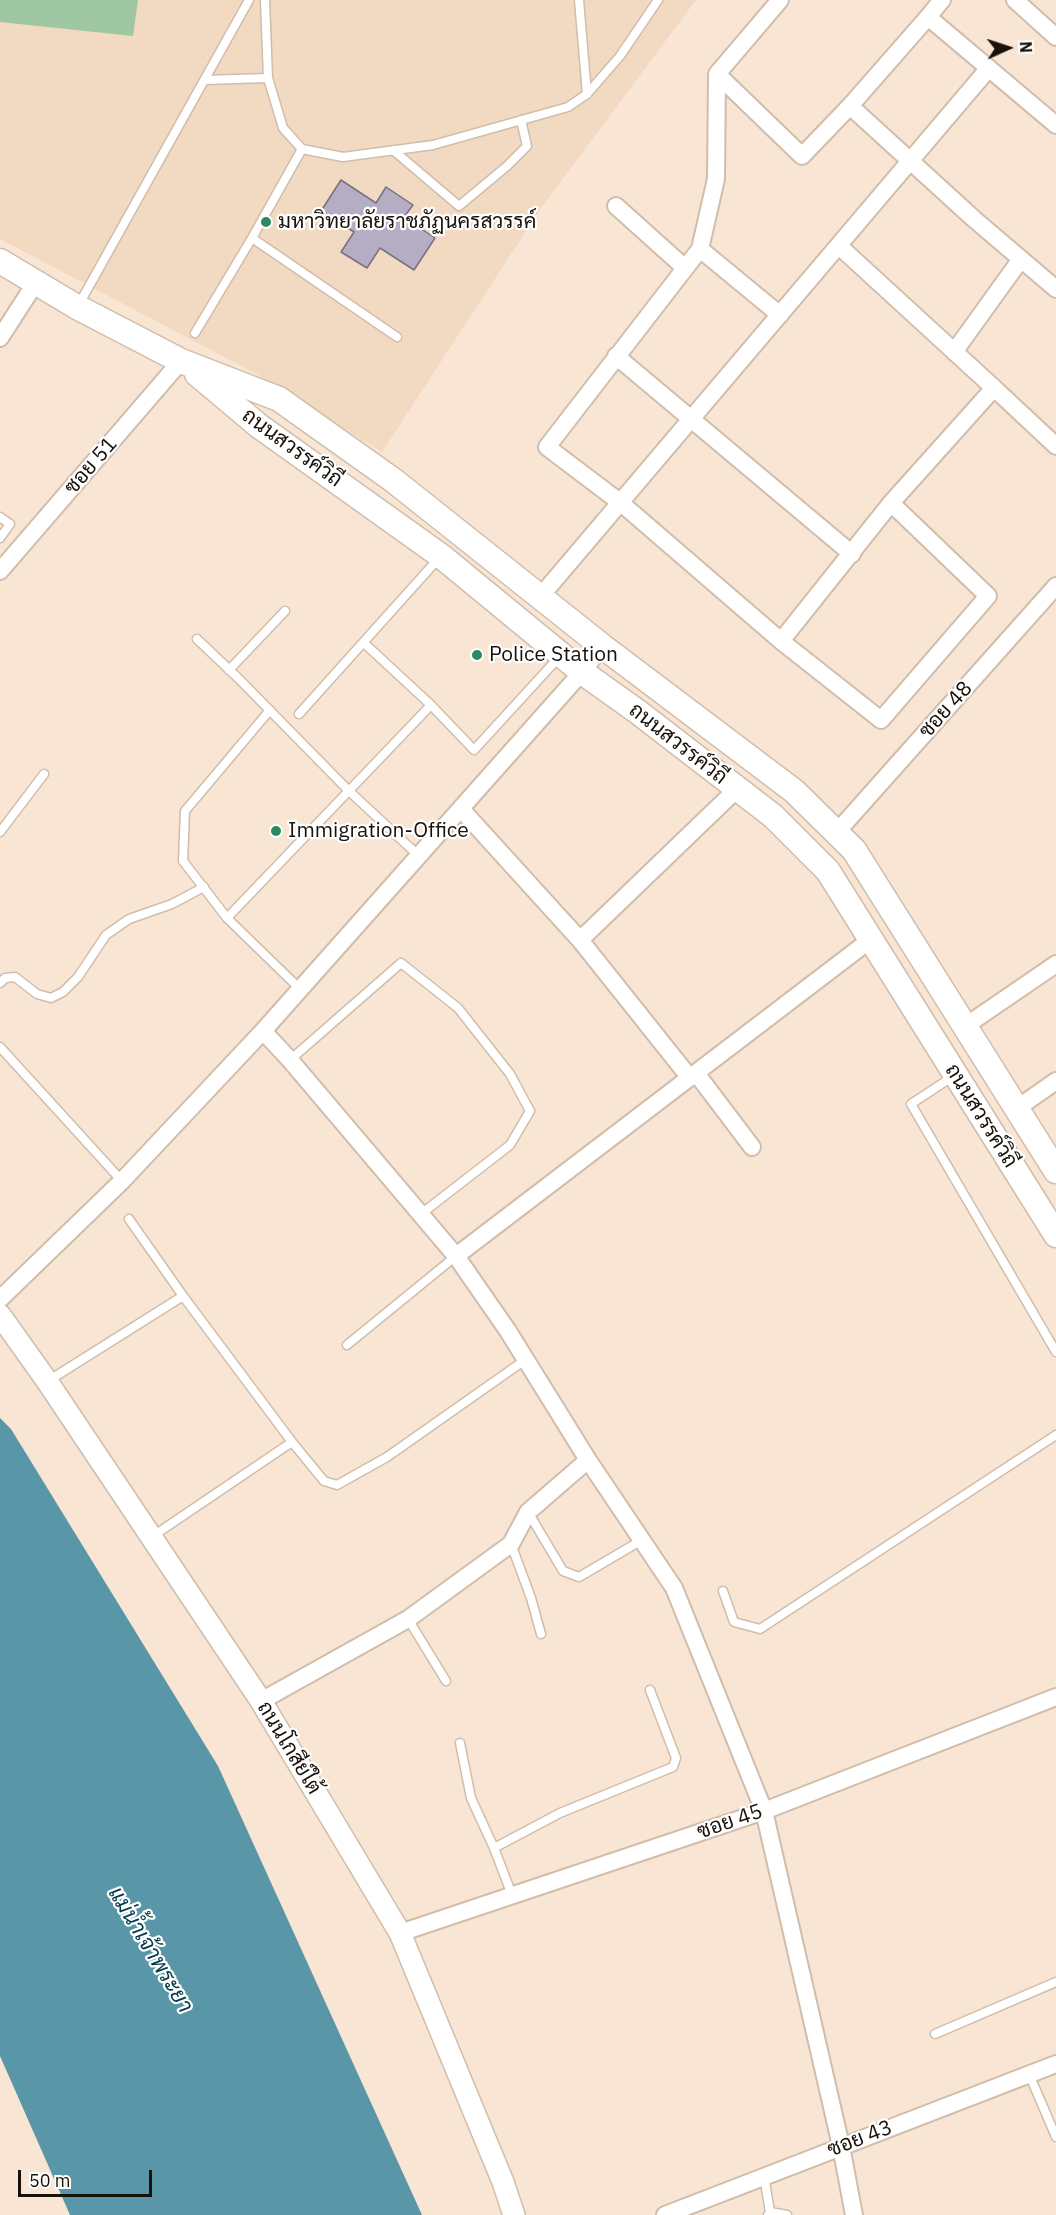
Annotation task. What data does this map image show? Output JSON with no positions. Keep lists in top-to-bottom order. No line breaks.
{"streets":{"main road":["ถนนสวรรค์วิถี"],"street":["ซอย 51","ซอย 48","ถนนโกสีย์ใต้","ซอย 45","ซอย 43"]},"crossings":[["ถนนสวรรค์วิถี","ซอย 51"],["ถนนสวรรค์วิถี","ซอย 48"],["ถนนโกสีย์ใต้","ซอย 45"]],"water":["แม่น้ำเจ้าพระยา"],"places":["มหาวิทยาลัยราชภัฏนครสวรรค์","Police Station","Immigration-Office"],"scale_bar":"50 m","north":"right"}
